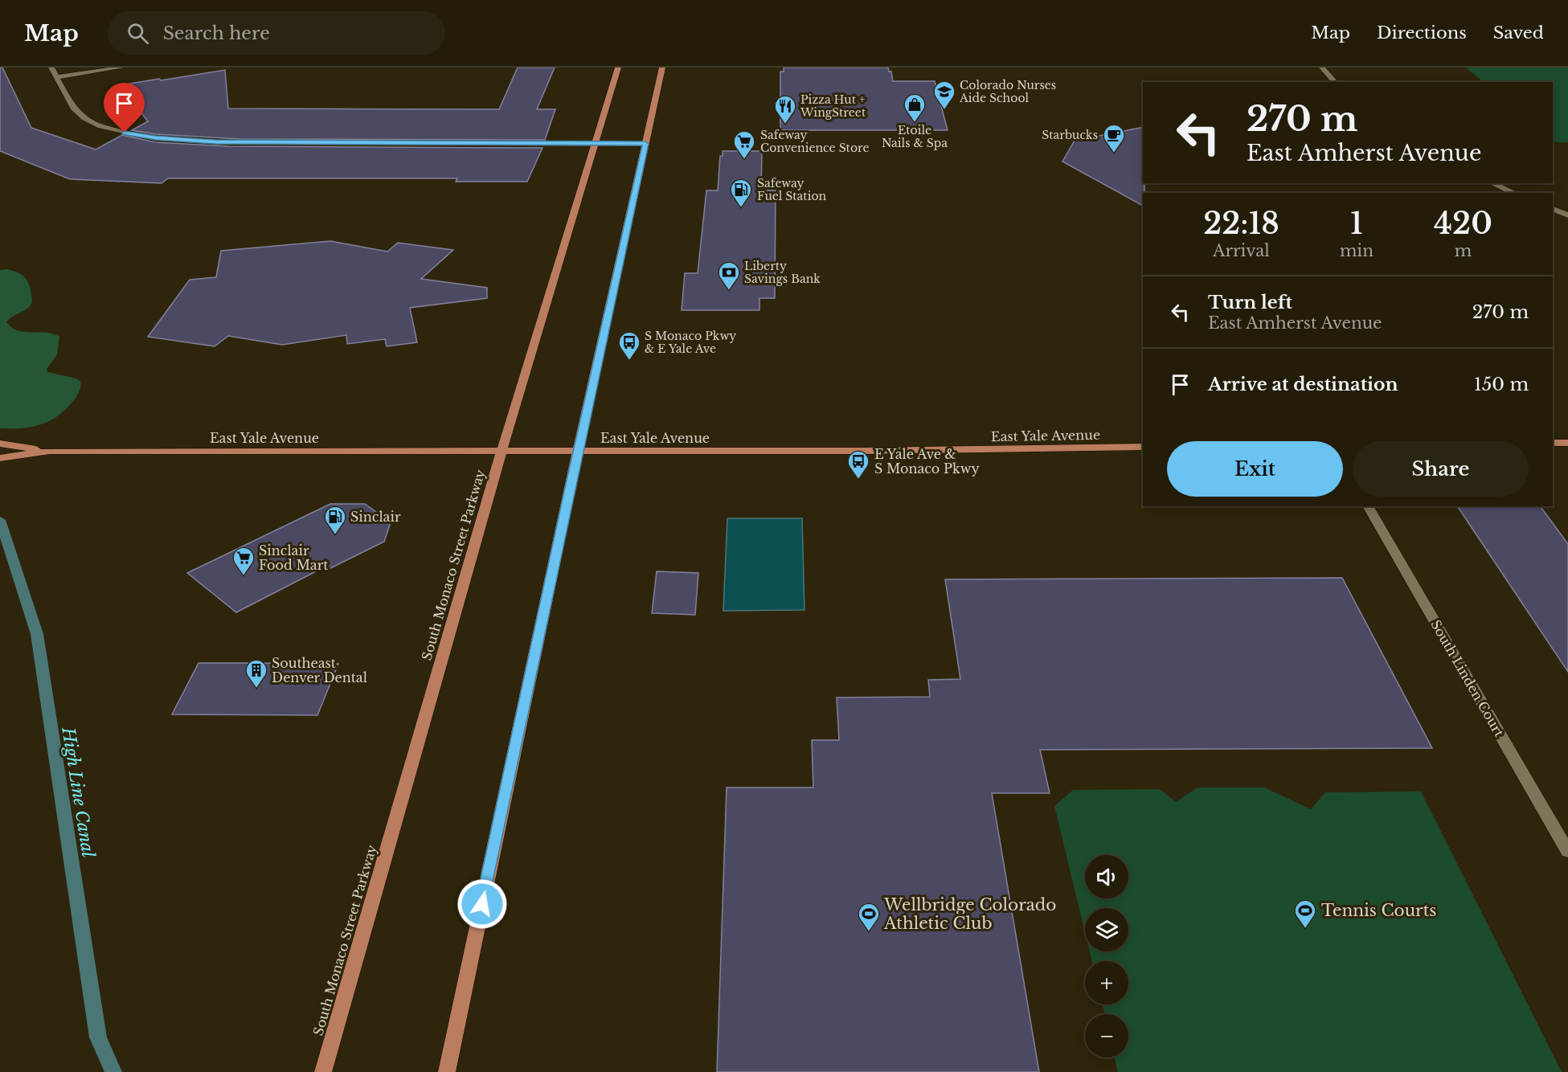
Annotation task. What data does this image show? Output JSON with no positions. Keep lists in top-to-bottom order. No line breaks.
{"streets":{"main road":["East Yale Avenue","South Monaco Street Parkway"],"street":["South Linden Court"]},"crossings":[["East Yale Avenue","South Monaco Street Parkway"]],"water":["High Line Canal"],"places":{"school or university":["Colorado Nurses Aide School"],"shop":["Etoile Nails & Spa"],"restaurant":["Pizza Hut + WingStreet"],"cafe":["Starbucks"],"supermarket":["Safeway Convenience Store","Sinclair Food Mart"],"fuel station":["Safeway Fuel Station","Sinclair"],"bank":["Liberty Savings Bank"],"bus stop":["S Monaco Pkwy & E Yale Ave","E Yale Ave & S Monaco Pkwy"],"building":["Southeast Denver Dental"],"sports":["Tennis Courts","Wellbridge Colorado Athletic Club"]},"page":{"header":"Map","search":"Search here","nav":["Map","Directions","Saved"],"turn":["270 m","East Amherst Avenue"],"eta":["22:18","Arrival","1","min","420","m"],"list":[{"name":"Turn left","note":"East Amherst Avenue","value":"270 m"},{"name":"Arrive at destination","value":"150 m"}],"buttons":["Exit","Share"],"map_buttons":["+","−"]}}
